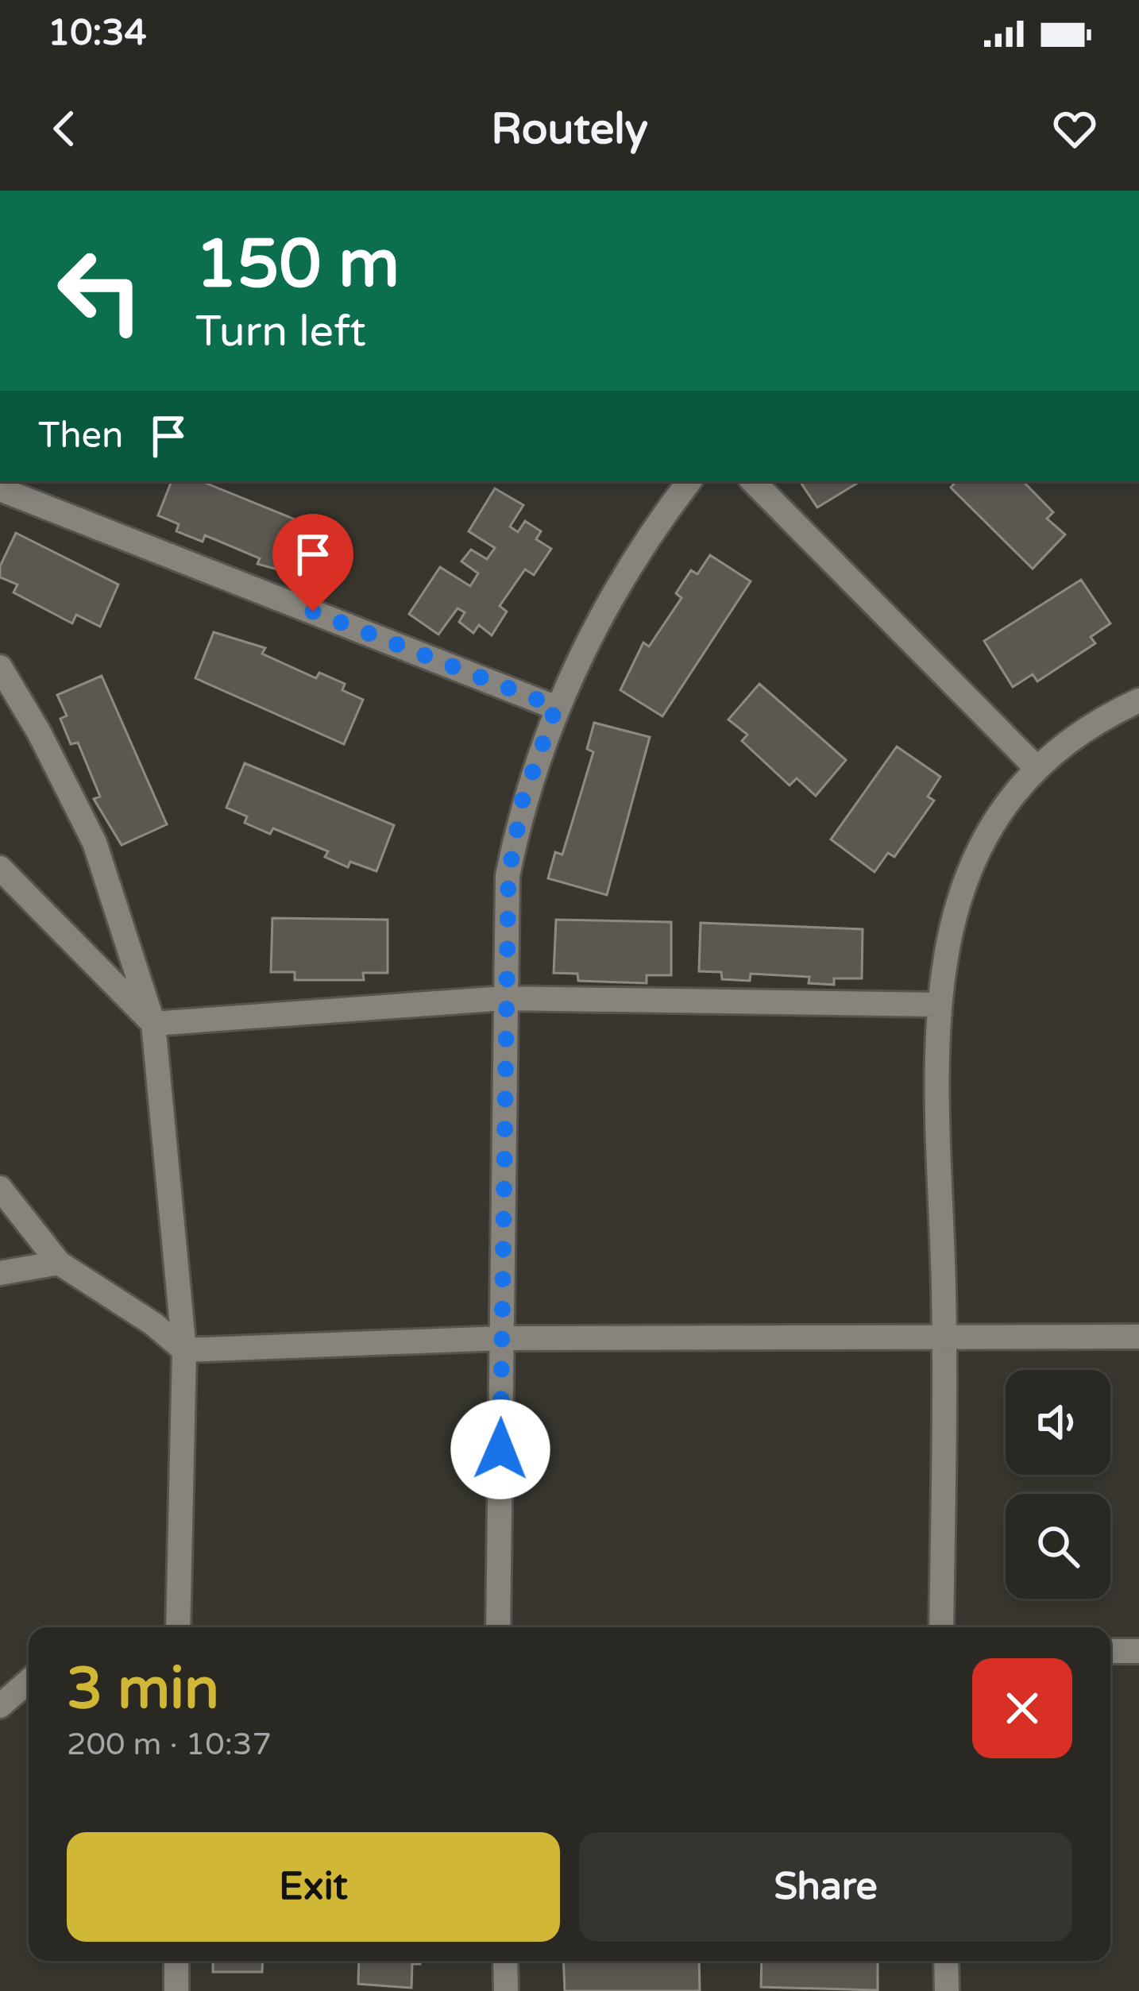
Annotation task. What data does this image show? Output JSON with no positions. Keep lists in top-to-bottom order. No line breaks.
{"page":{"status":"10:34","header":"Routely","turn":["150 m","Turn left"],"then":"Then","heading":["3 min","200 m · 10:37"],"buttons":["Exit","Share"]}}
